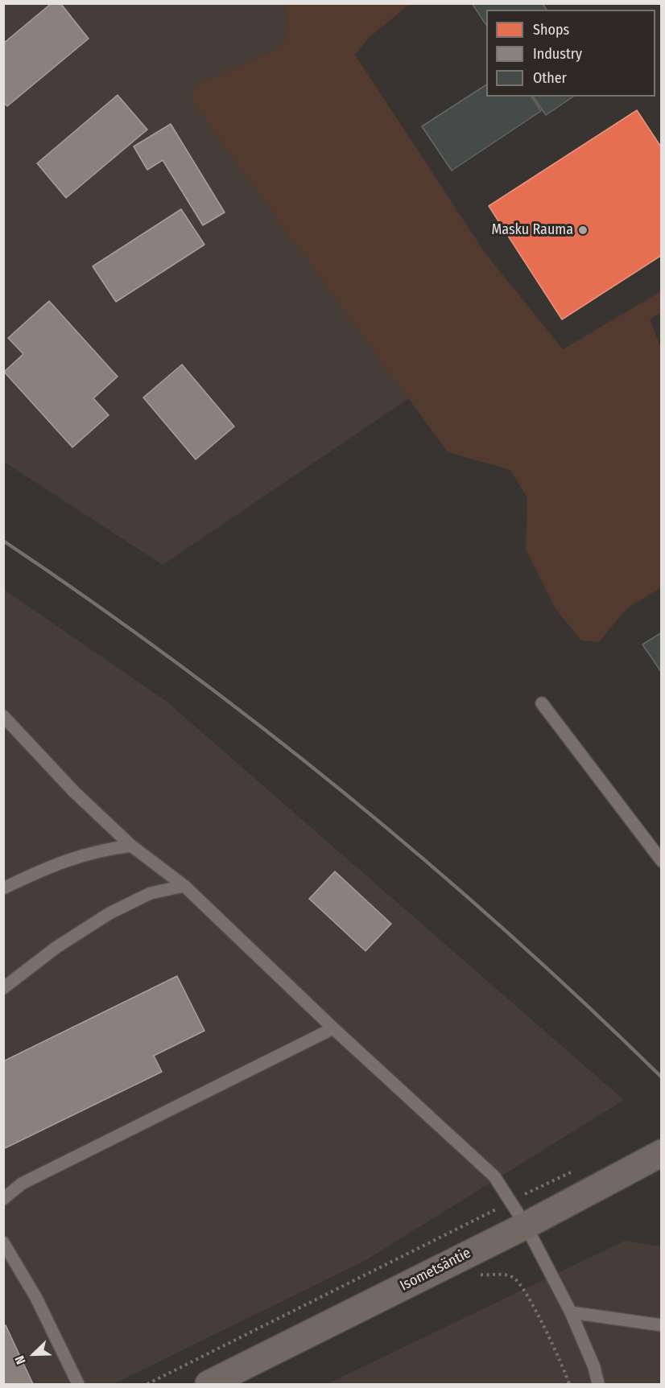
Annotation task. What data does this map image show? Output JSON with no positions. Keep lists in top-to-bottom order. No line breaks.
{"streets":{"main road":["Isometsäntie"]},"places":["Masku Rauma"],"legend":["Shops","Industry","Other"],"north":"bottom left"}
